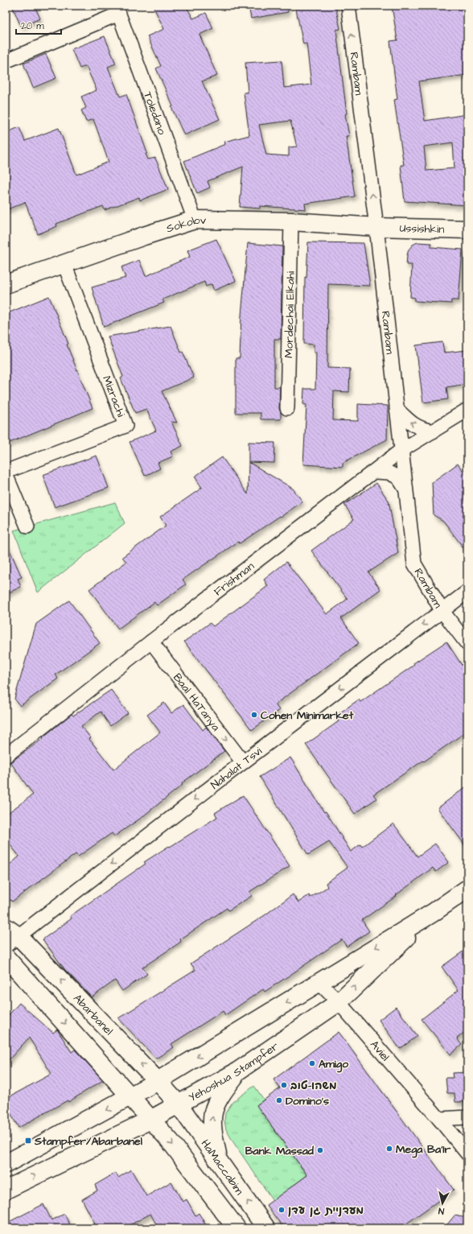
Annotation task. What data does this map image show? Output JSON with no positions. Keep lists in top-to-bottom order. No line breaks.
{"streets":{"street":["Rambam","Toledano","Sokolov","Ussishkin","Mordechai Elkahi","Mizrachi","Frishman","Baal HaTanya","Nahalat Tsvi","Abarbanel","Aviel","Yehoshua Stampfer","HaMaccabim"]},"crossings":[["Rambam","Sokolov"],["Rambam","Ussishkin"],["Rambam","Frishman"],["Rambam","Nahalat Tsvi"],["Toledano","Sokolov"],["Sokolov","Ussishkin"],["Sokolov","Mordechai Elkahi"],["Sokolov","Mizrachi"],["Frishman","Baal HaTanya"],["Baal HaTanya","Nahalat Tsvi"],["Nahalat Tsvi","Abarbanel"],["Abarbanel","Yehoshua Stampfer"],["Abarbanel","HaMaccabim"],["Aviel","Yehoshua Stampfer"],["Yehoshua Stampfer","HaMaccabim"]],"one_way":["Baal HaTanya","Nahalat Tsvi"],"places":{"other":["Cohen Minimarket","Amigo","משהו-טוב","Domino's","Mega Ba'Ir","Bank Massad","מעדניית גן עדן"],"transit":["Stampfer/Abarbanel"]},"scale_bar":"20 m","north":"bottom"}
